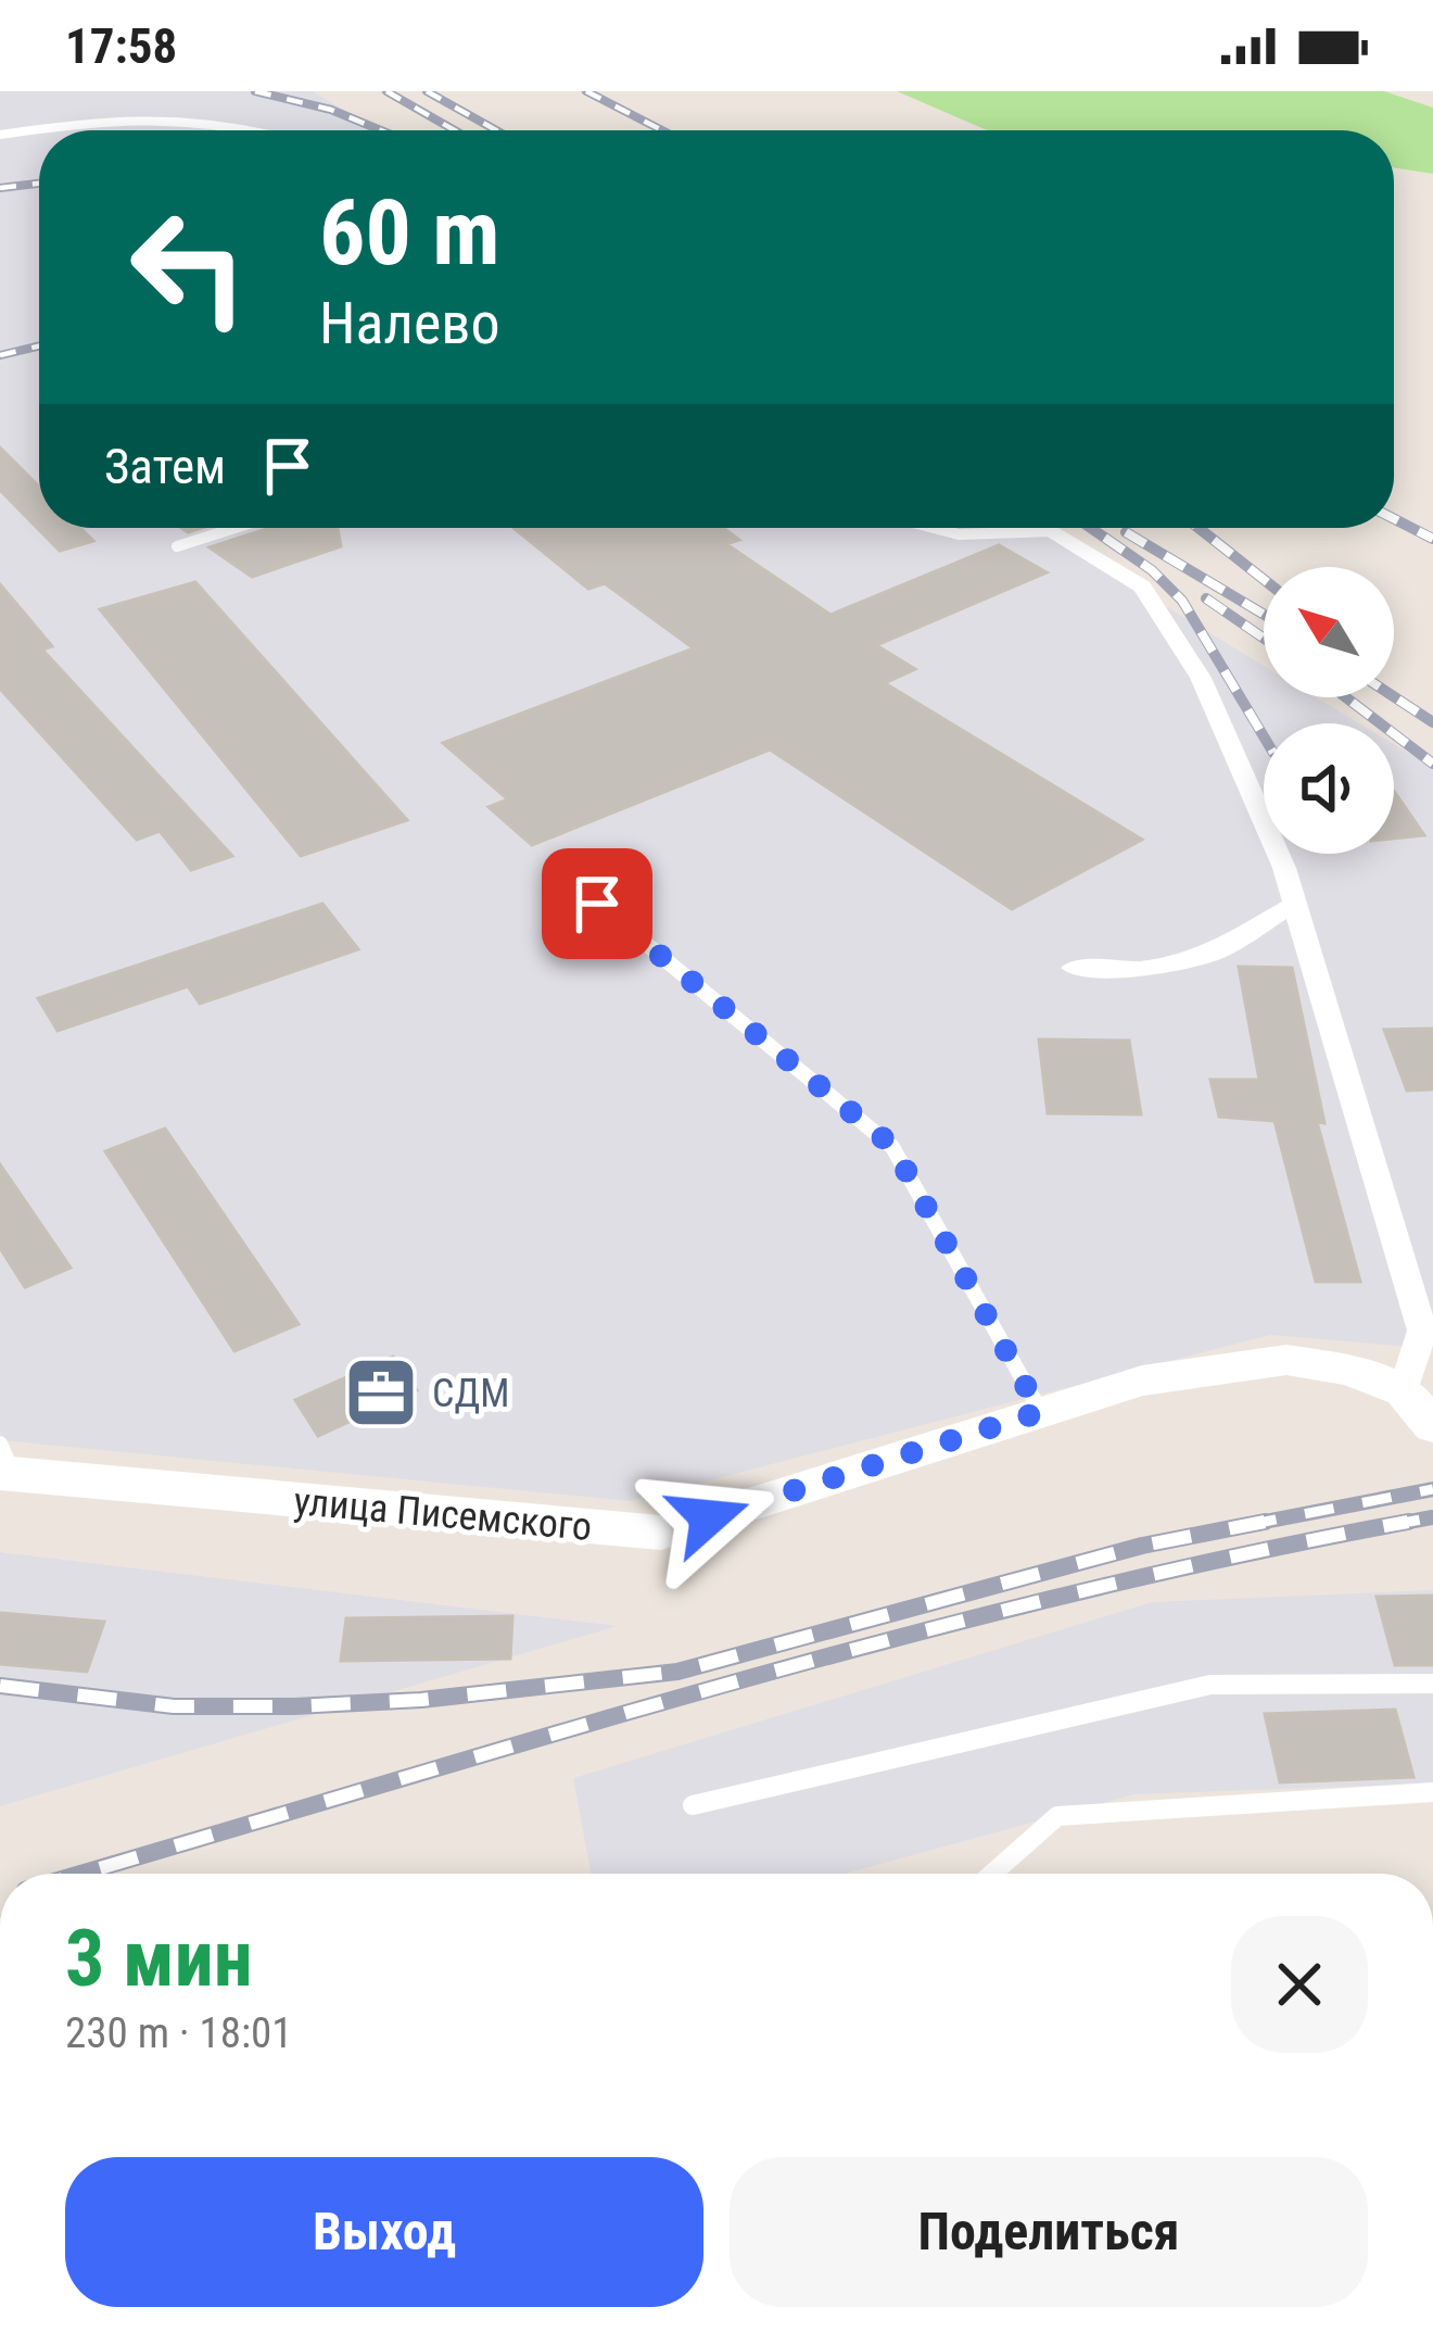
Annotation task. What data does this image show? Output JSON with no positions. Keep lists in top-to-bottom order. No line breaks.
{"streets":{"street":["улица Писемского"]},"places":{"office":["СДМ"]},"north":"top left","page":{"status":"17:58","turn":["60 m","Налево"],"then":"Затем","heading":["3 мин","230 m · 18:01"],"buttons":["Выход","Поделиться"]}}
